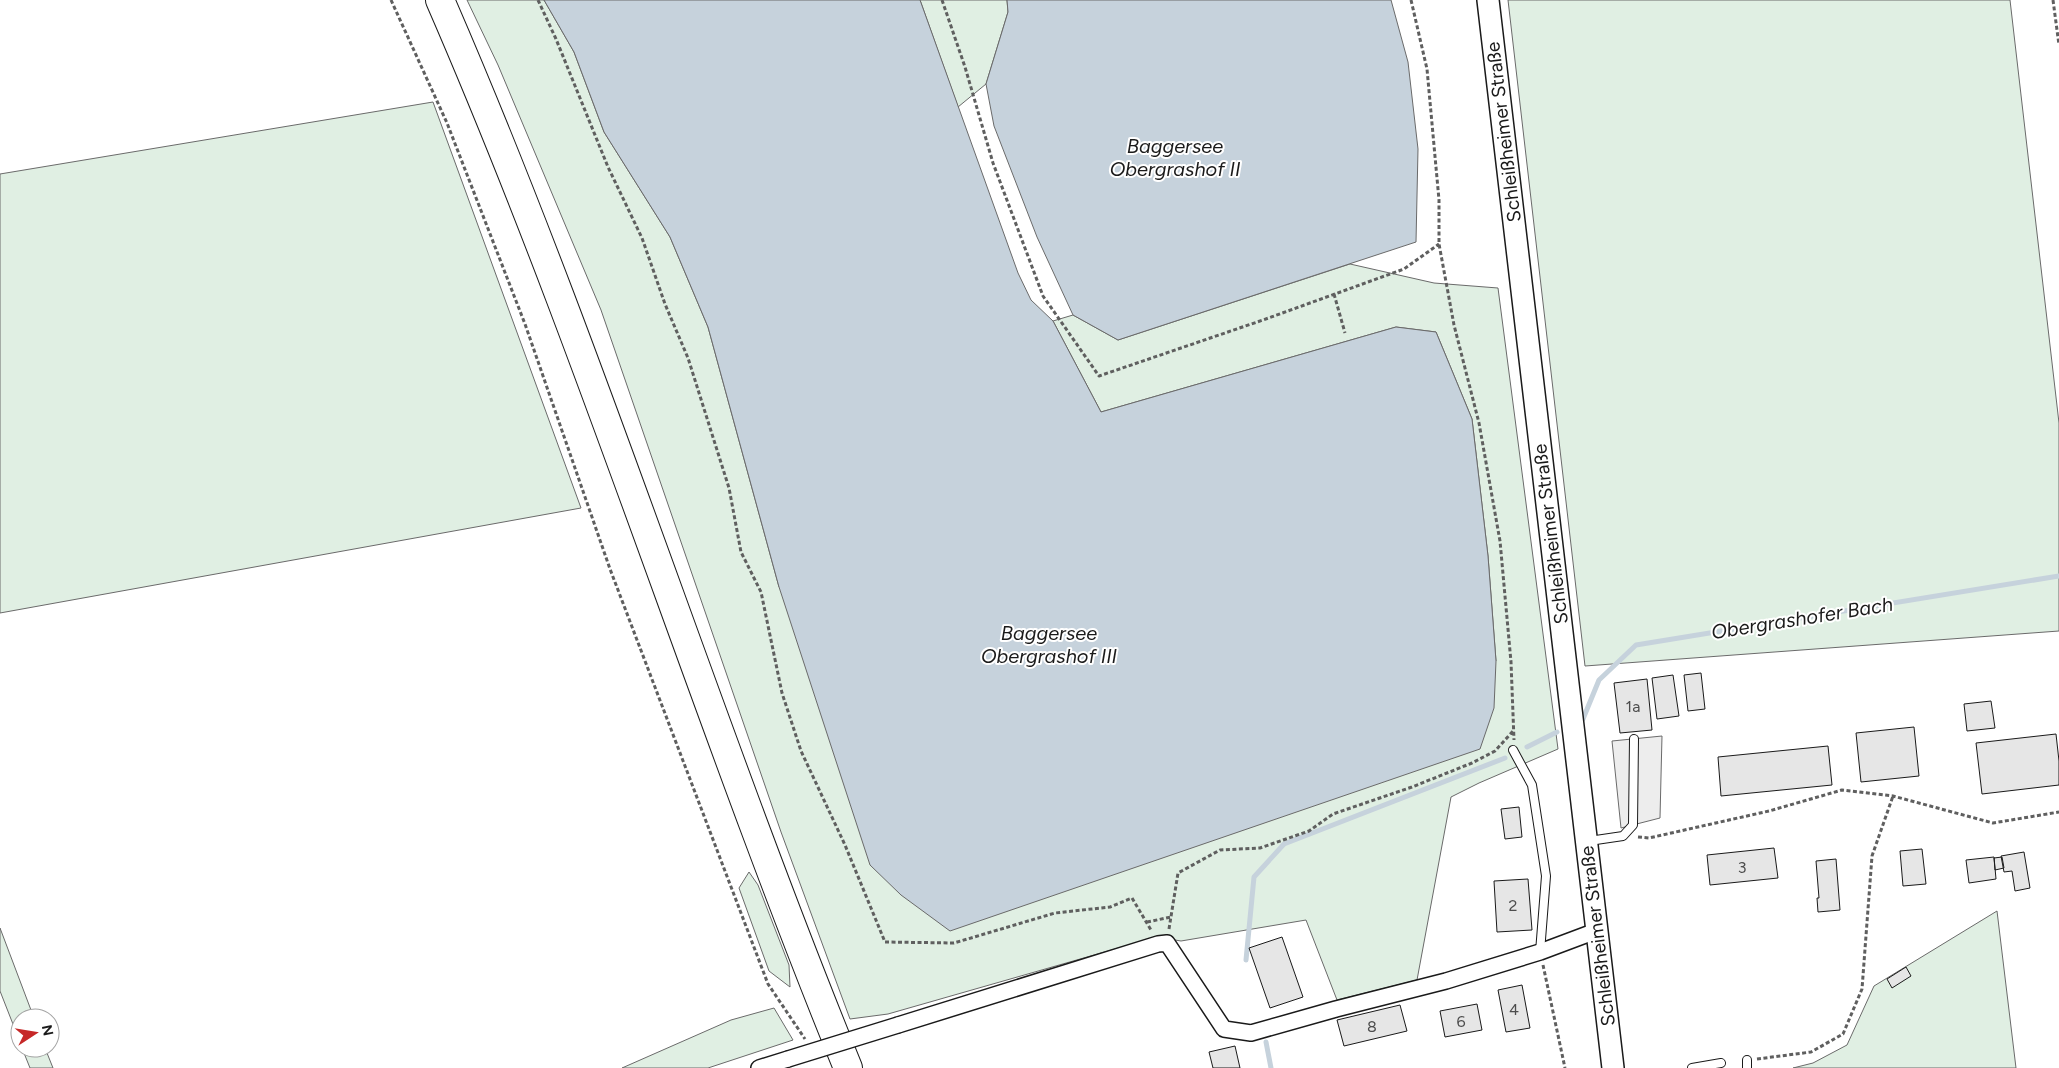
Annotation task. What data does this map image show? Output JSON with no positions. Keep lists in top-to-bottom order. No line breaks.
{"streets":{"main road":["Schleißheimer Straße"]},"water":["Baggersee Obergrashof II","Obergrashofer Bach","Baggersee Obergrashof III"],"house_numbers":["1a","3","2","4","6","8"],"north":"right"}
